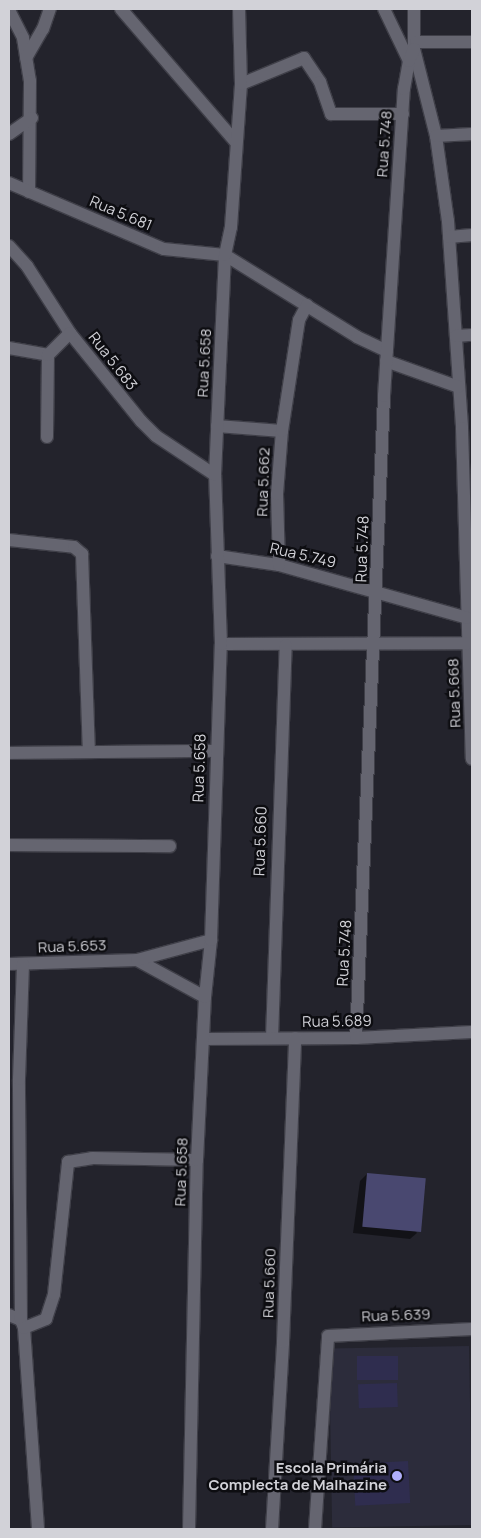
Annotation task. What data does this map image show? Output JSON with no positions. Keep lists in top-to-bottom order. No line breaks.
{"streets":{"street":["Rua 5.748","Rua 5.681","Rua 5.683","Rua 5.658","Rua 5.662","Rua 5.749","Rua 5.668","Rua 5.660","Rua 5.653","Rua 5.689","Rua 5.639"]},"crossings":[["Rua 5.748","Rua 5.749"],["Rua 5.748","Rua 5.689"],["Rua 5.681","Rua 5.658"],["Rua 5.683","Rua 5.658"],["Rua 5.658","Rua 5.749"],["Rua 5.658","Rua 5.653"],["Rua 5.658","Rua 5.689"],["Rua 5.662","Rua 5.749"],["Rua 5.749","Rua 5.668"],["Rua 5.660","Rua 5.689"]],"places":["Escola Primária Complecta de Malhazine"]}
